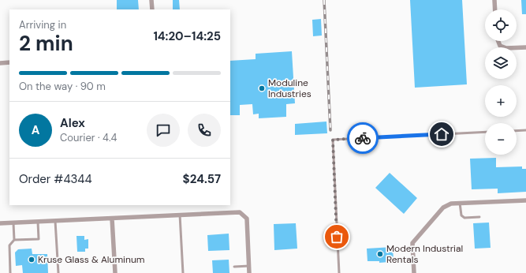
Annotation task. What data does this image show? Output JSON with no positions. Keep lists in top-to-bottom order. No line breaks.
{"places":["Moduline Industries","Modern Industrial Rentals","Kruse Glass & Aluminum"],"page":{"map_buttons":["+","−"],"heading":["2 min","Arriving in","14:20–14:25"],"panel":["Alex","Courier · 4.4","Order #4344","$24.57"],"bar":"On the way · 90 m","round":"A"}}
